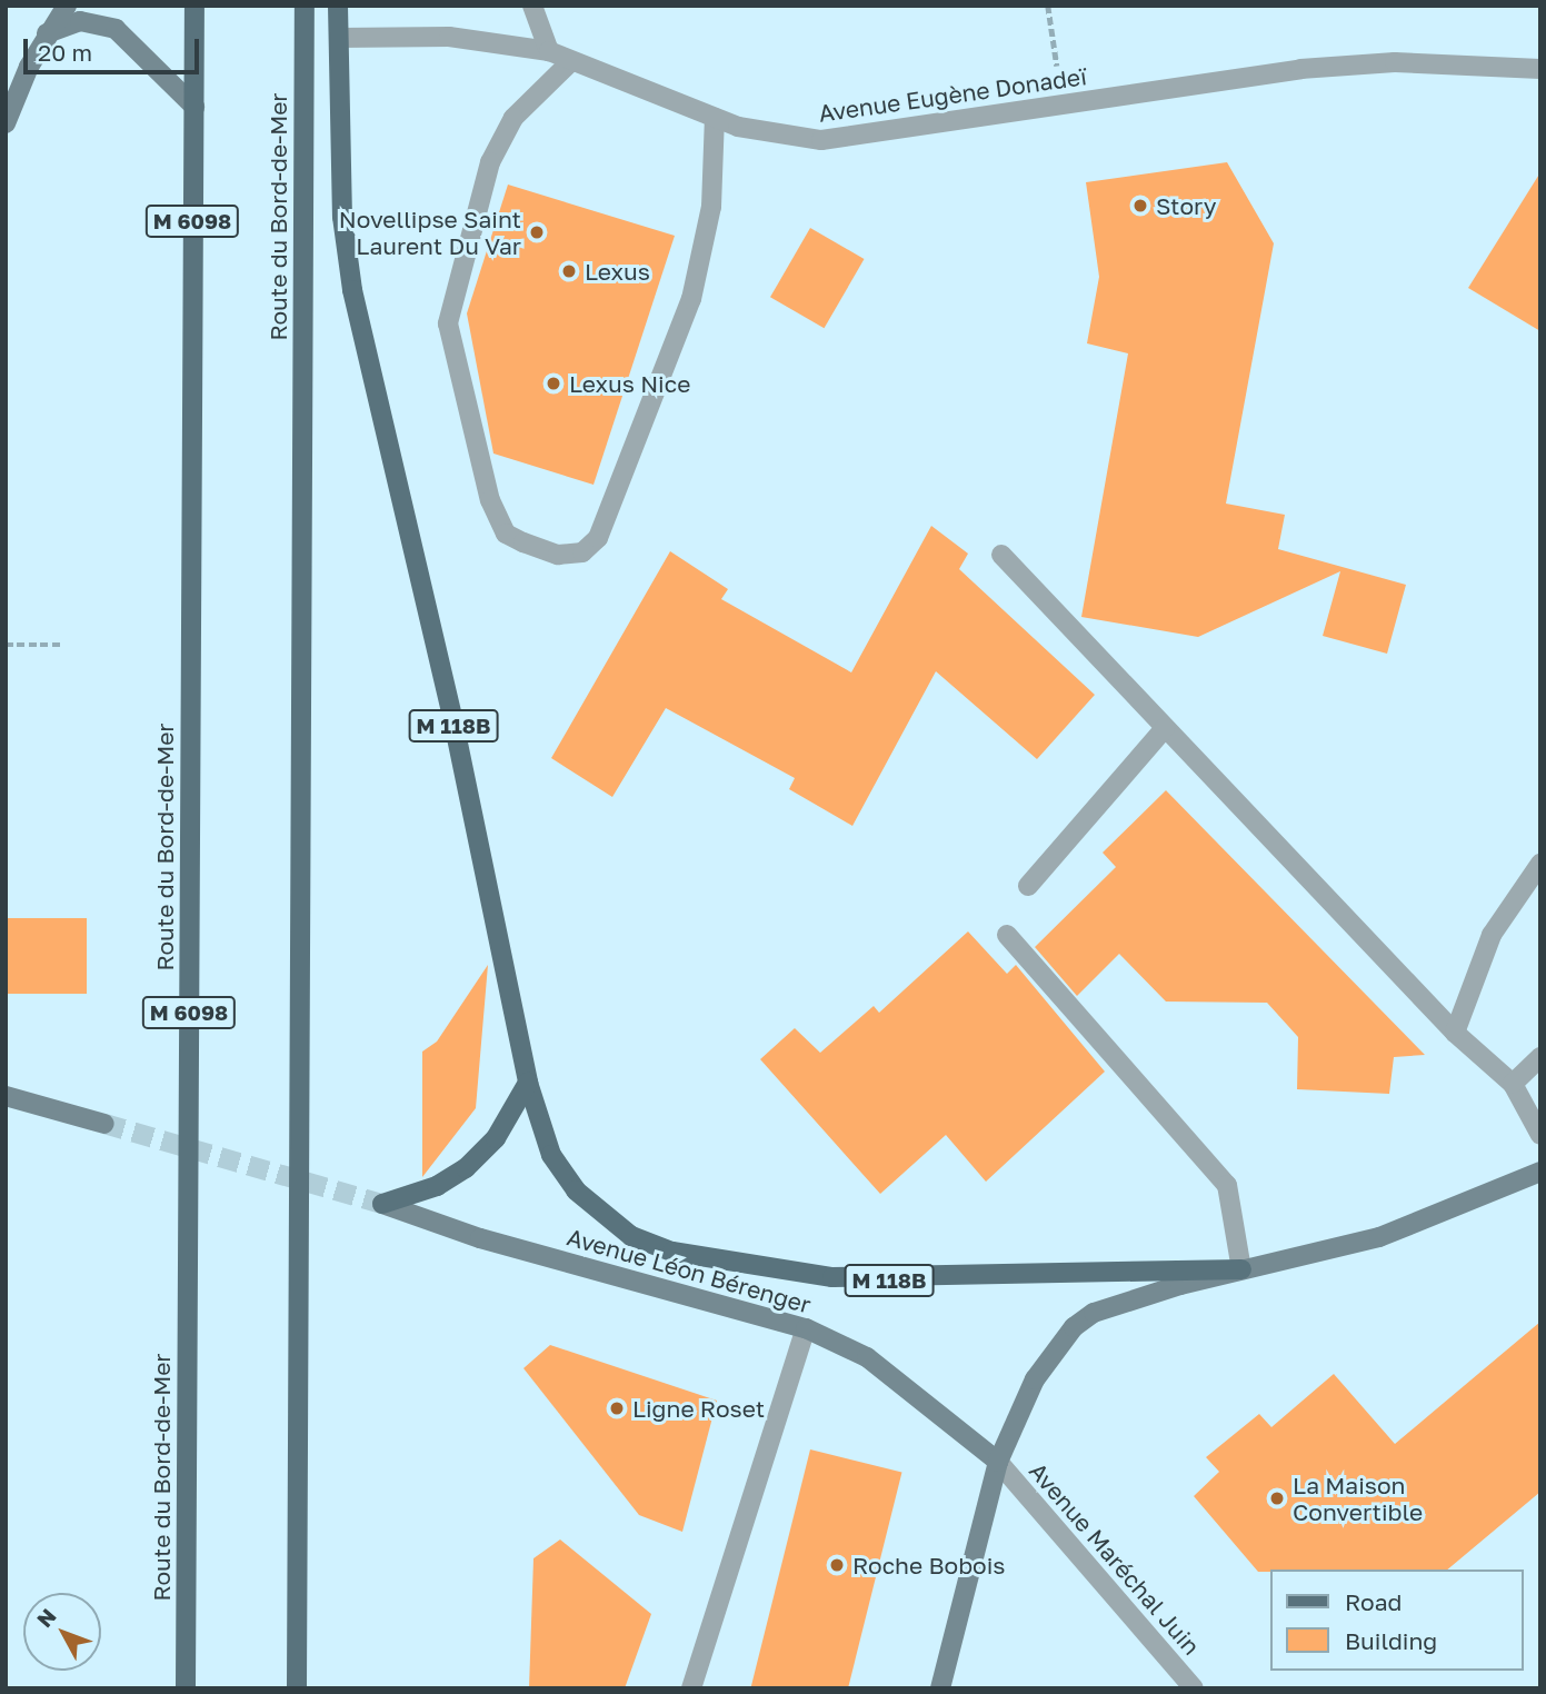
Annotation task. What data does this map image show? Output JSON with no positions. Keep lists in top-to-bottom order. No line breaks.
{"streets":{"main road":["Route du Bord-de-Mer","M 6098","M 118B","Avenue Léon Bérenger"],"street":["Avenue Eugène Donadeï","Avenue Maréchal Juin"]},"crossings":[["Avenue Eugène Donadeï","M 118B"],["M 118B","Avenue Léon Bérenger"],["Avenue Léon Bérenger","Avenue Maréchal Juin"]],"places":["Story","Novellipse Saint Laurent Du Var","Lexus","Lexus Nice","Ligne Roset","La Maison Convertible","Roche Bobois"],"legend":["Road","Building"],"scale_bar":"20 m","north":"top left"}
